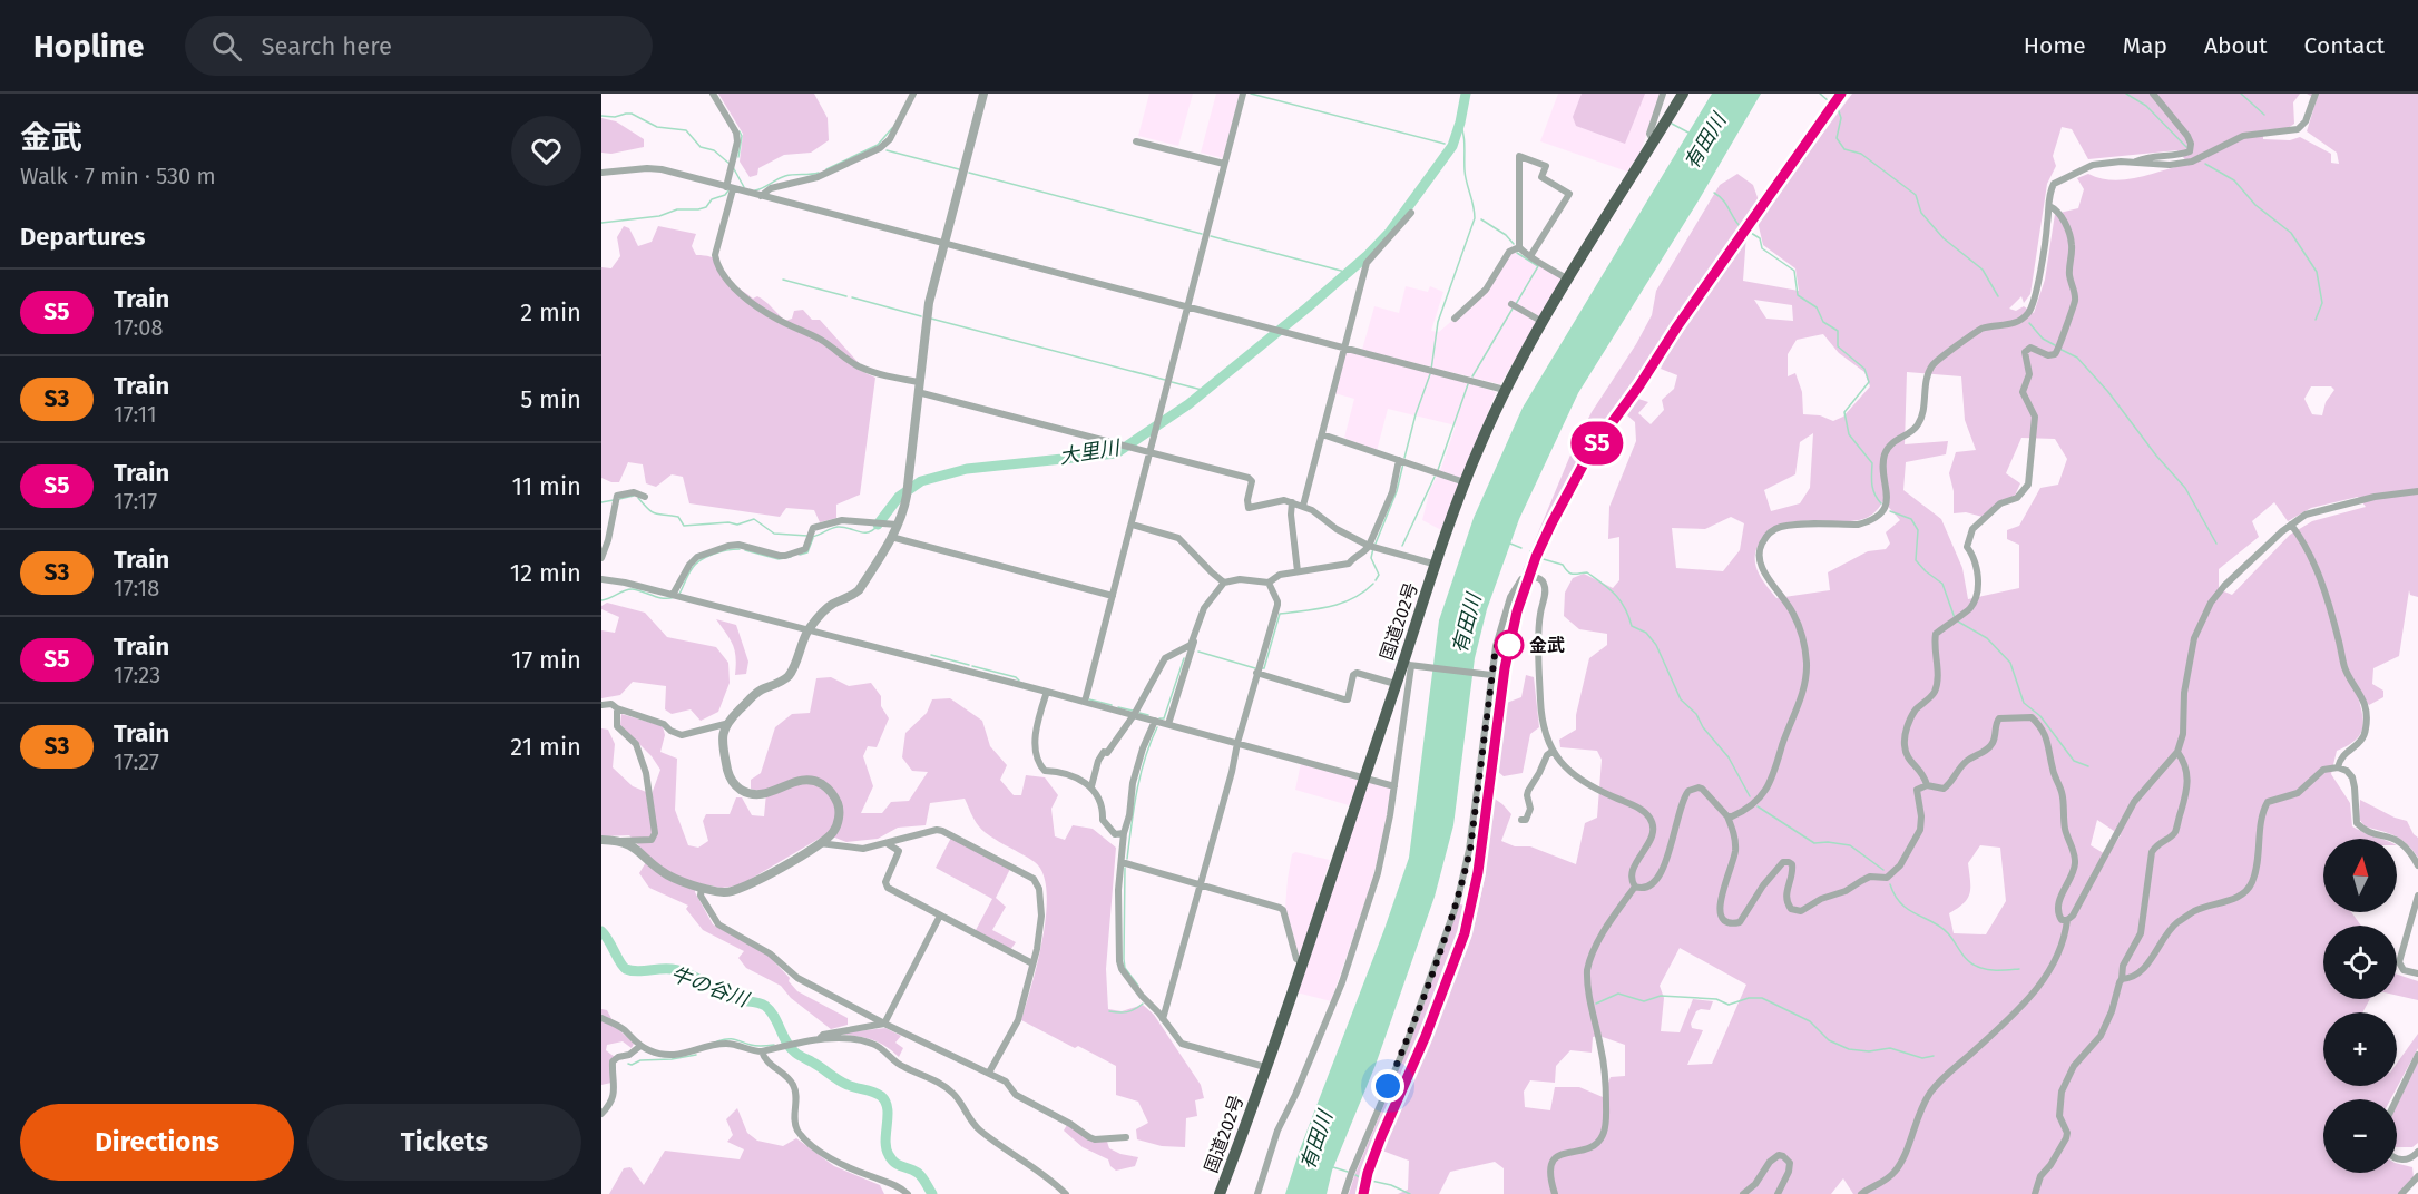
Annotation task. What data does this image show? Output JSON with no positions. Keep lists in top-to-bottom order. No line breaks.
{"streets":{"highway":["国道202号"]},"water":["有田川","大里川","牛の谷川"],"places":["金武"],"north":"top","page":{"header":"Hopline","search":"Search here","nav":["Home","Map","About","Contact"],"heading":[["金武","Walk · 7 min · 530 m"],"Departures"],"on_map":"S5","list":[{"mark":"S5","name":"Train","note":"17:08","value":"2 min"},{"mark":"S3","name":"Train","note":"17:11","value":"5 min"},{"mark":"S5","name":"Train","note":"17:17","value":"11 min"},{"mark":"S3","name":"Train","note":"17:18","value":"12 min"},{"mark":"S5","name":"Train","note":"17:23","value":"17 min"},{"mark":"S3","name":"Train","note":"17:27","value":"21 min"}],"map_buttons":["+","−"],"buttons":["Directions","Tickets"]}}
